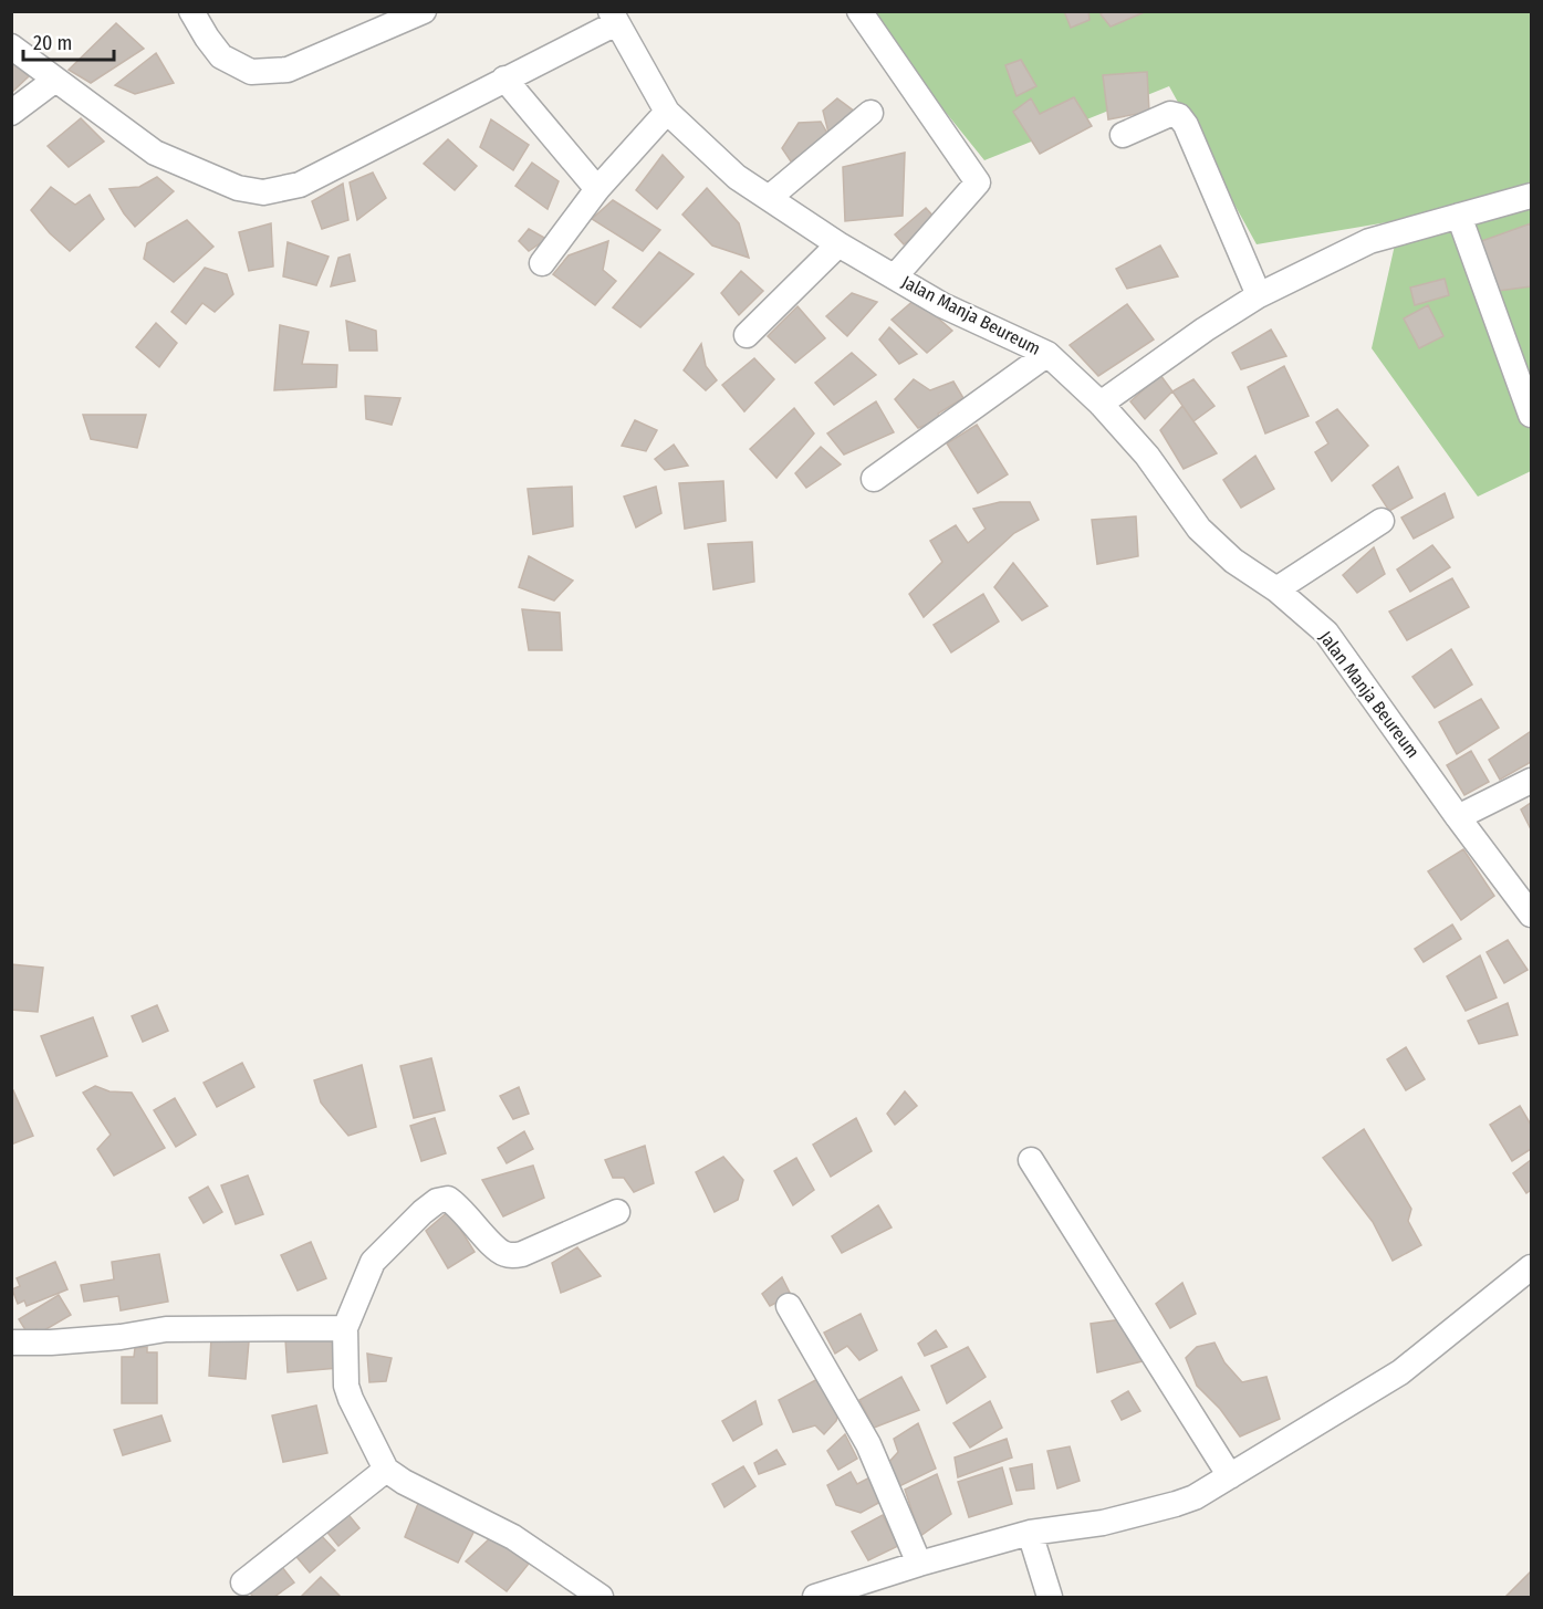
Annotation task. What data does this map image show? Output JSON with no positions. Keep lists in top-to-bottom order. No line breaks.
{"streets":{"street":["Jalan Manja Beureum"]},"scale_bar":"20 m"}
